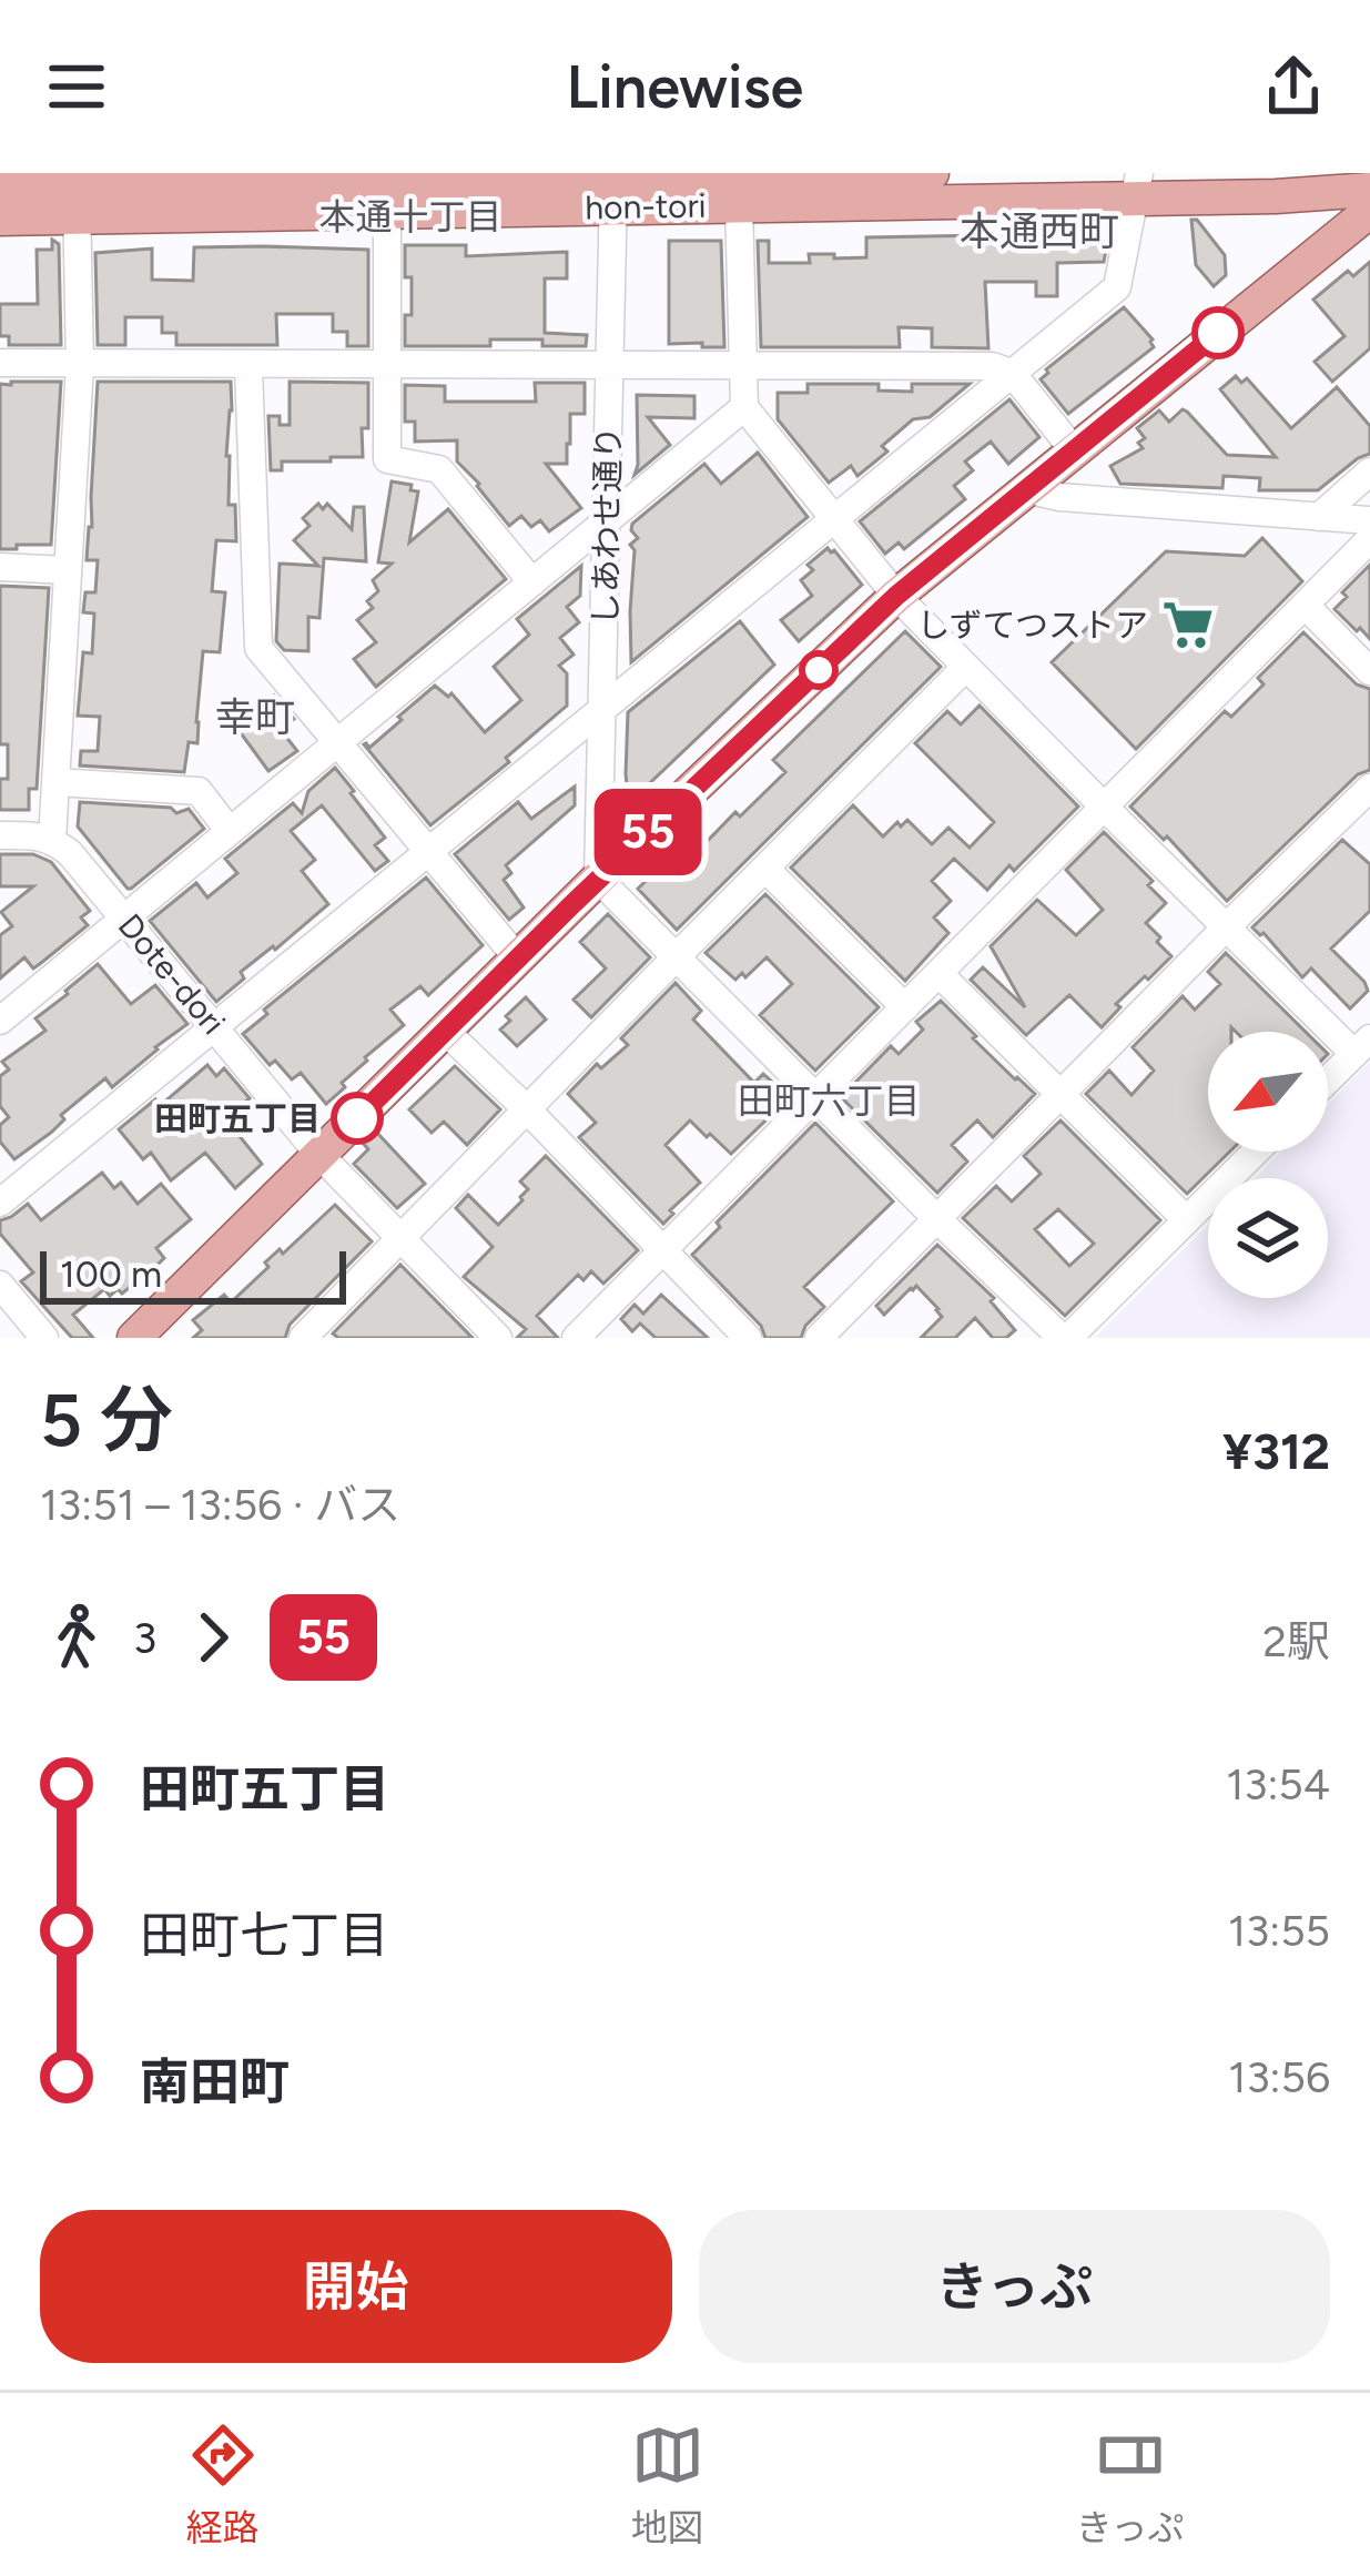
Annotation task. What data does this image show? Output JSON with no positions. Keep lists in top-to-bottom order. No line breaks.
{"streets":{"main road":["hon-tori"],"street":["しあわせ通り","Dote-dori"]},"crossings":[["hon-tori","しあわせ通り"]],"districts":["本通十丁目","本通西町","幸町","田町六丁目"],"places":{"supermarket":["しずてつストア"],"other":["田町五丁目"]},"lines":["bus line 55"],"scale_bar":"100 m","north":"bottom left","page":{"header":"Linewise","on_map":"55","scale":"100 m","heading":["5 分","13:51 – 13:56 · バス","¥312"],"legs":["3","55","2駅"],"list":[{"name":"田町五丁目","value":"13:54"},{"name":"田町七丁目","value":"13:55"},{"name":"南田町","value":"13:56"}],"buttons":["開始","きっぷ"],"tabs":["経路","地図","きっぷ"]}}
